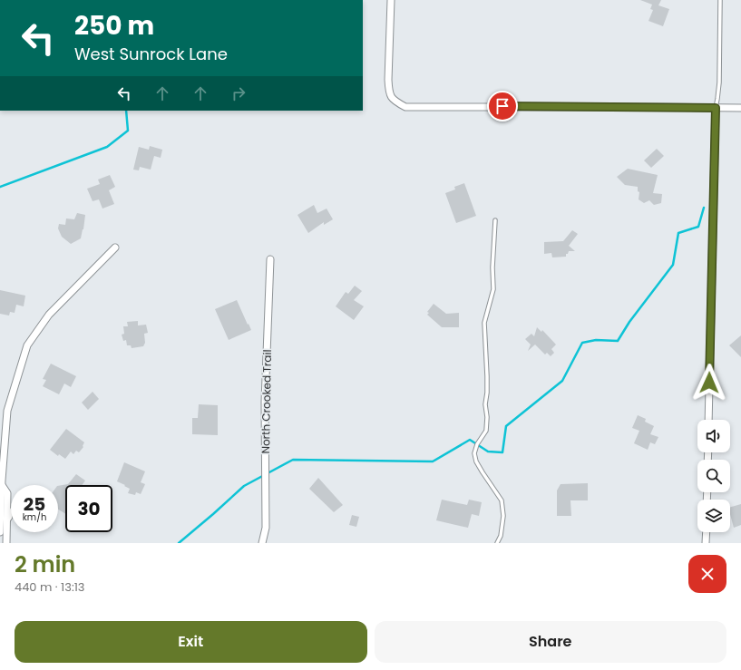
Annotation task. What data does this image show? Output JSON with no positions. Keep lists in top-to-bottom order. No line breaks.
{"streets":{"street":["North Crooked Trail"]},"page":{"turn":["250 m","West Sunrock Lane"],"speed":"25 km/h","limit":"30","heading":["2 min","440 m · 13:13"],"buttons":["Exit","Share"]}}
